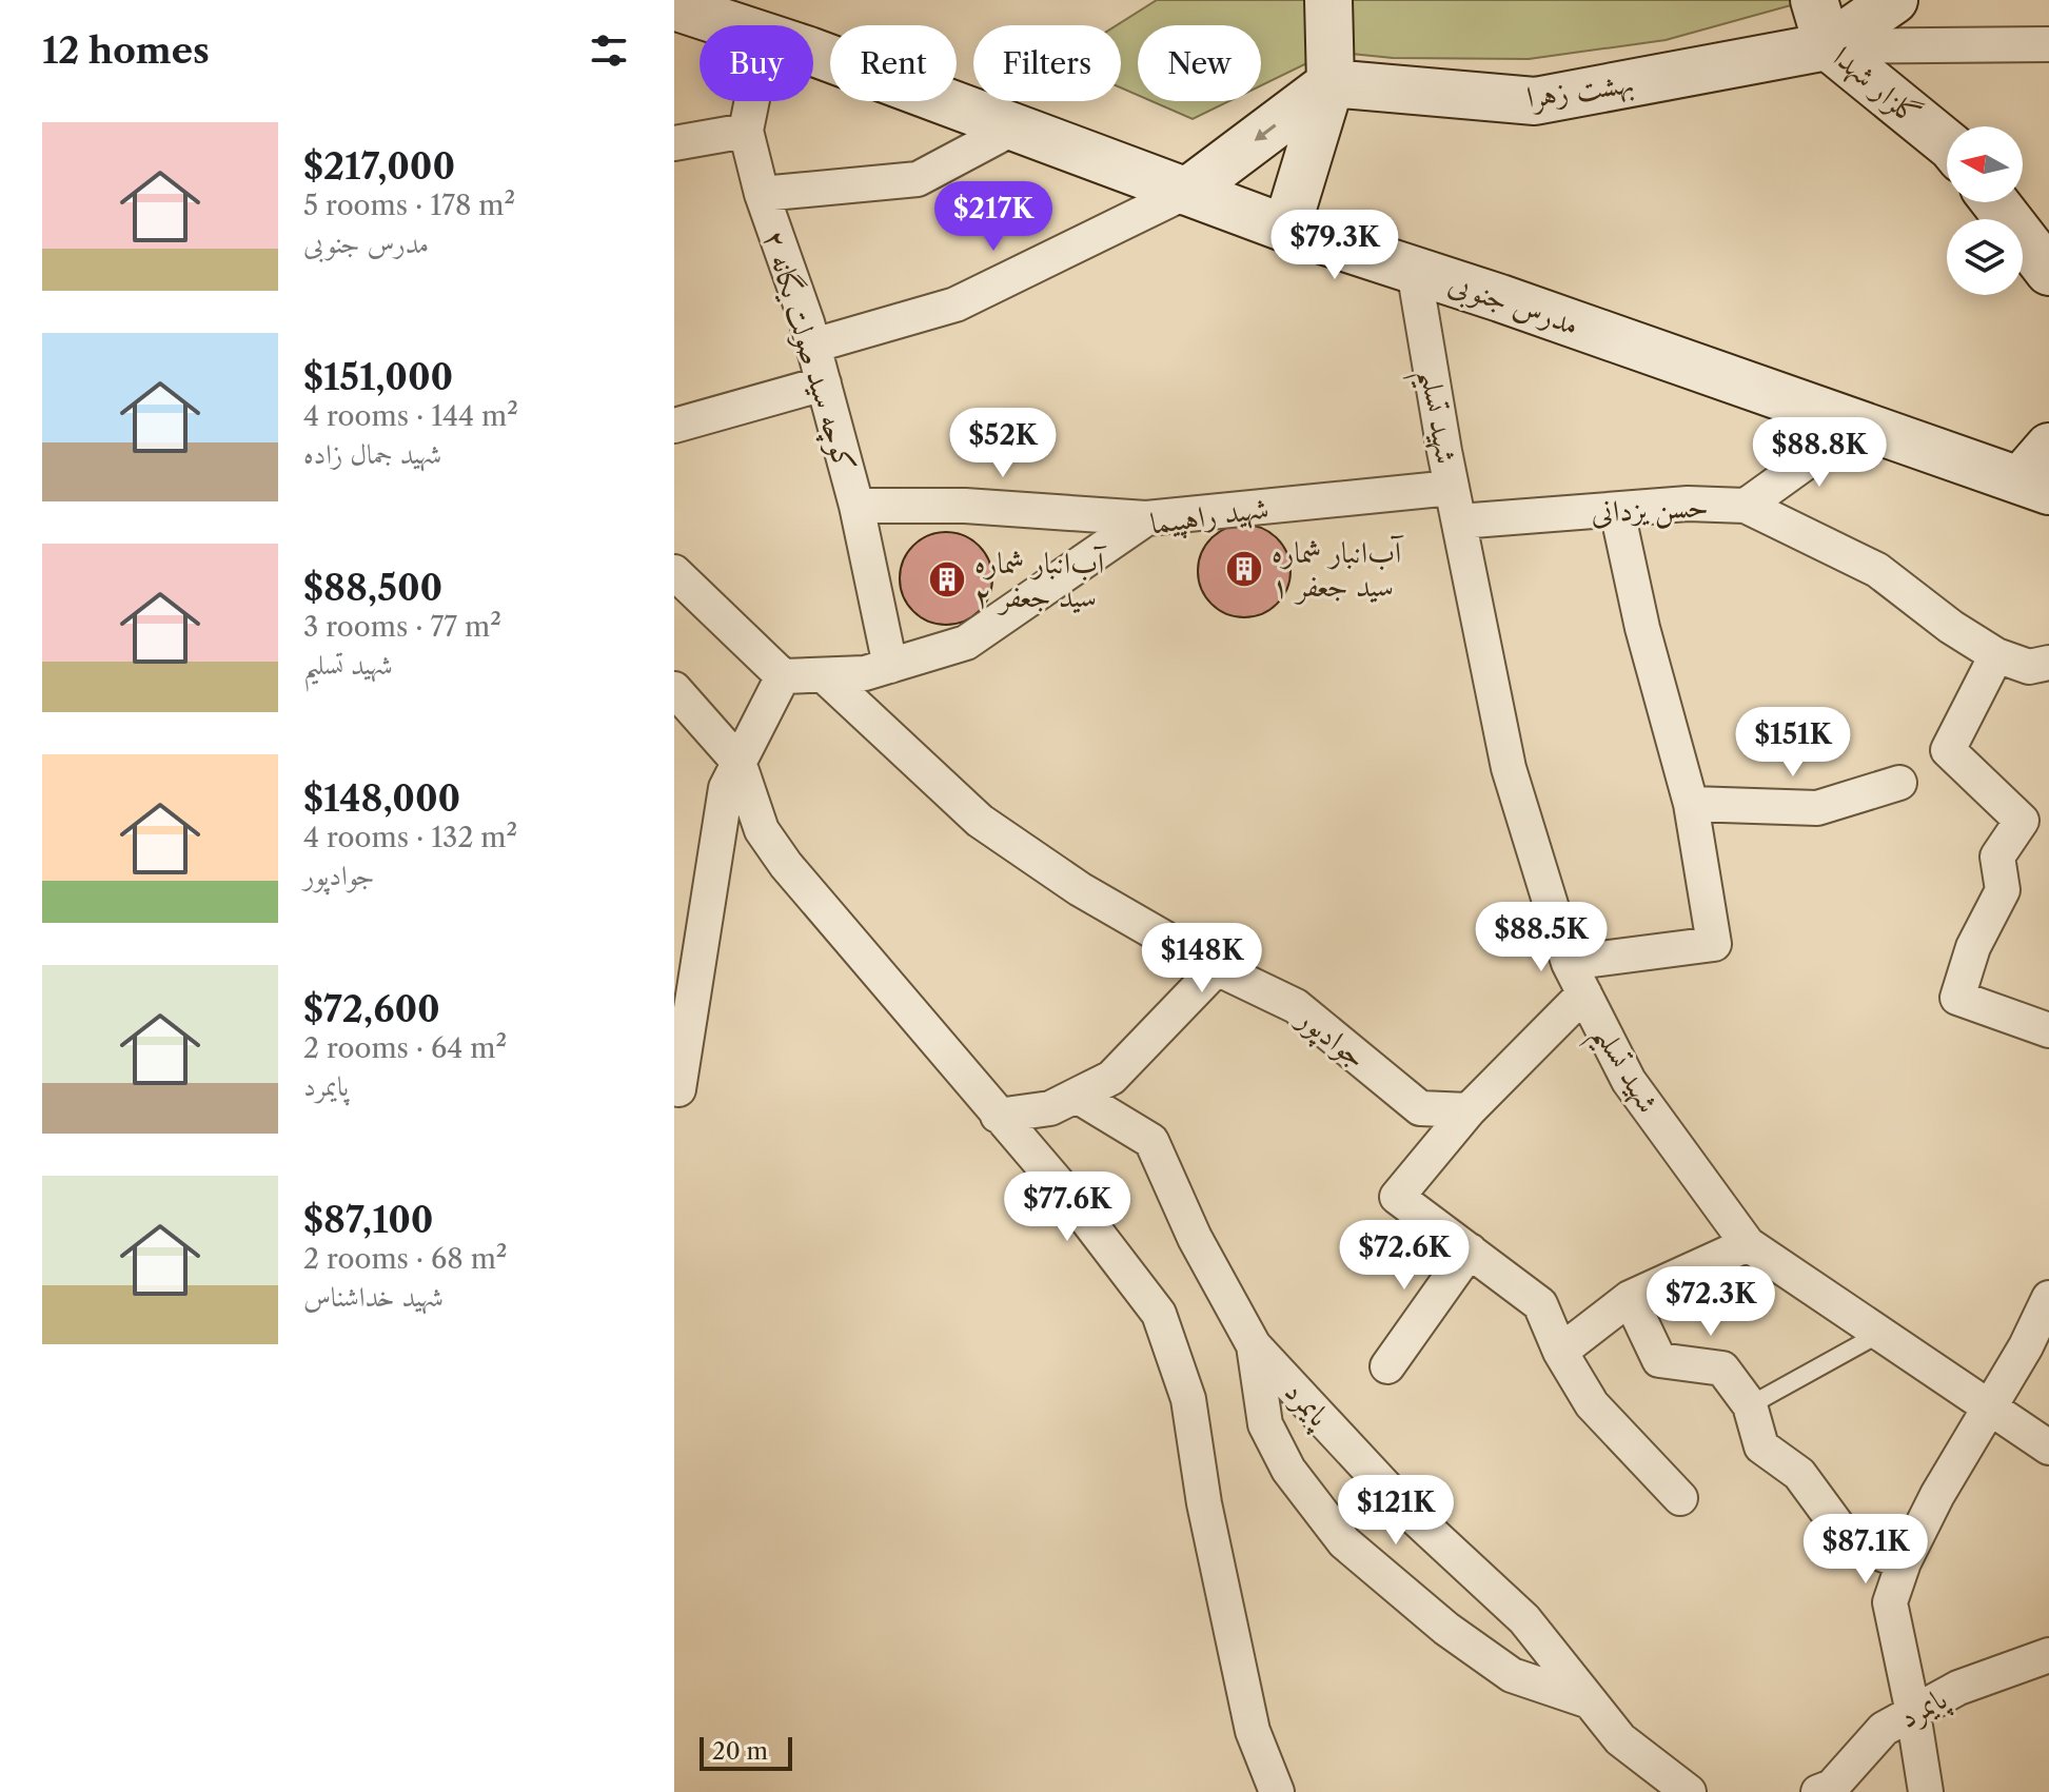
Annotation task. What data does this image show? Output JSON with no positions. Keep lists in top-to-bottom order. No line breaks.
{"streets":{"main road":["گلزار شهدا","بهشت زهرا","مدرس جنوبی"],"street":["کوچه سید صولت یگانه ۲","شهید تسلیم","حسن یزدانی","شهید راهپیما","جوادپور","پایمرد"]},"crossings":[["گلزار شهدا","بهشت زهرا"],["مدرس جنوبی","شهید تسلیم"],["کوچه سید صولت یگانه ۲","شهید راهپیما"],["شهید تسلیم","حسن یزدانی"],["شهید تسلیم","شهید راهپیما"],["شهید راهپیما","جوادپور"]],"places":{"building":["آب‌انبار شماره ۱ سید جعفر","آب‌انبار شماره ۲ سید جعفر"]},"scale_bar":"20 m","north":"left","page":{"heading":"12 homes","chip":["Buy","Rent","Filters","New"],"list":[{"name":"$217,000","note":"5 rooms · 178 m² · مدرس جنوبی"},{"name":"$151,000","note":"4 rooms · 144 m² · شهید جمال زاده"},{"name":"$88,500","note":"3 rooms · 77 m² · شهید تسلیم"},{"name":"$148,000","note":"4 rooms · 132 m² · جوادپور"},{"name":"$72,600","note":"2 rooms · 64 m² · پایمرد"},{"name":"$87,100","note":"2 rooms · 68 m² · شهید خداشناس"}],"price":["$217K","$79.3K","$52K","$88.8K","$151K","$88.5K","$148K","$77.6K","$72.6K","$72.3K","$121K","$87.1K"],"scale":"20 m"}}
